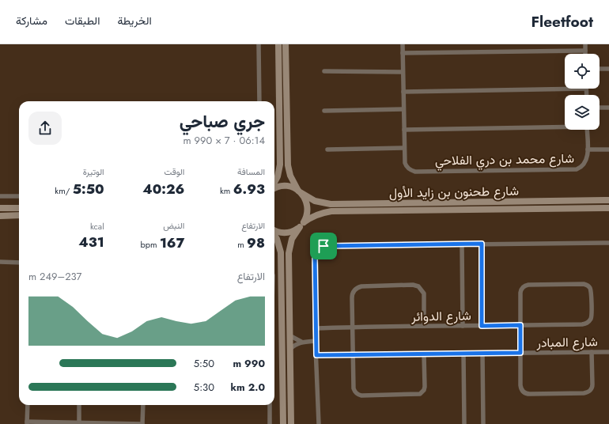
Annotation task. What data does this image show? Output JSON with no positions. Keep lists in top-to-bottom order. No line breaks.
{"streets":{"street":["شارع محمد بن دري الفلاحي","شارع طحنون بن زايد الأول","شارع الدوائر","شارع المبادر"]},"page":{"header":"Fleetfoot","nav":["الخريطة","الطبقات","مشاركة"],"heading":["جري صباحي","06:14 · 7 × 990 m"],"stats":[["المسافة","6.93 km"],["الوقت","40:26"],["الوتيرة","5:50 /km"],["الارتفاع","98 m"],["النبض","167 bpm"],["kcal","431"]],"chart":["الارتفاع","237–249 m"],"list":[{"name":"990 m","note":"5:50"},{"name":"2.0 km","note":"5:30"}]}}
